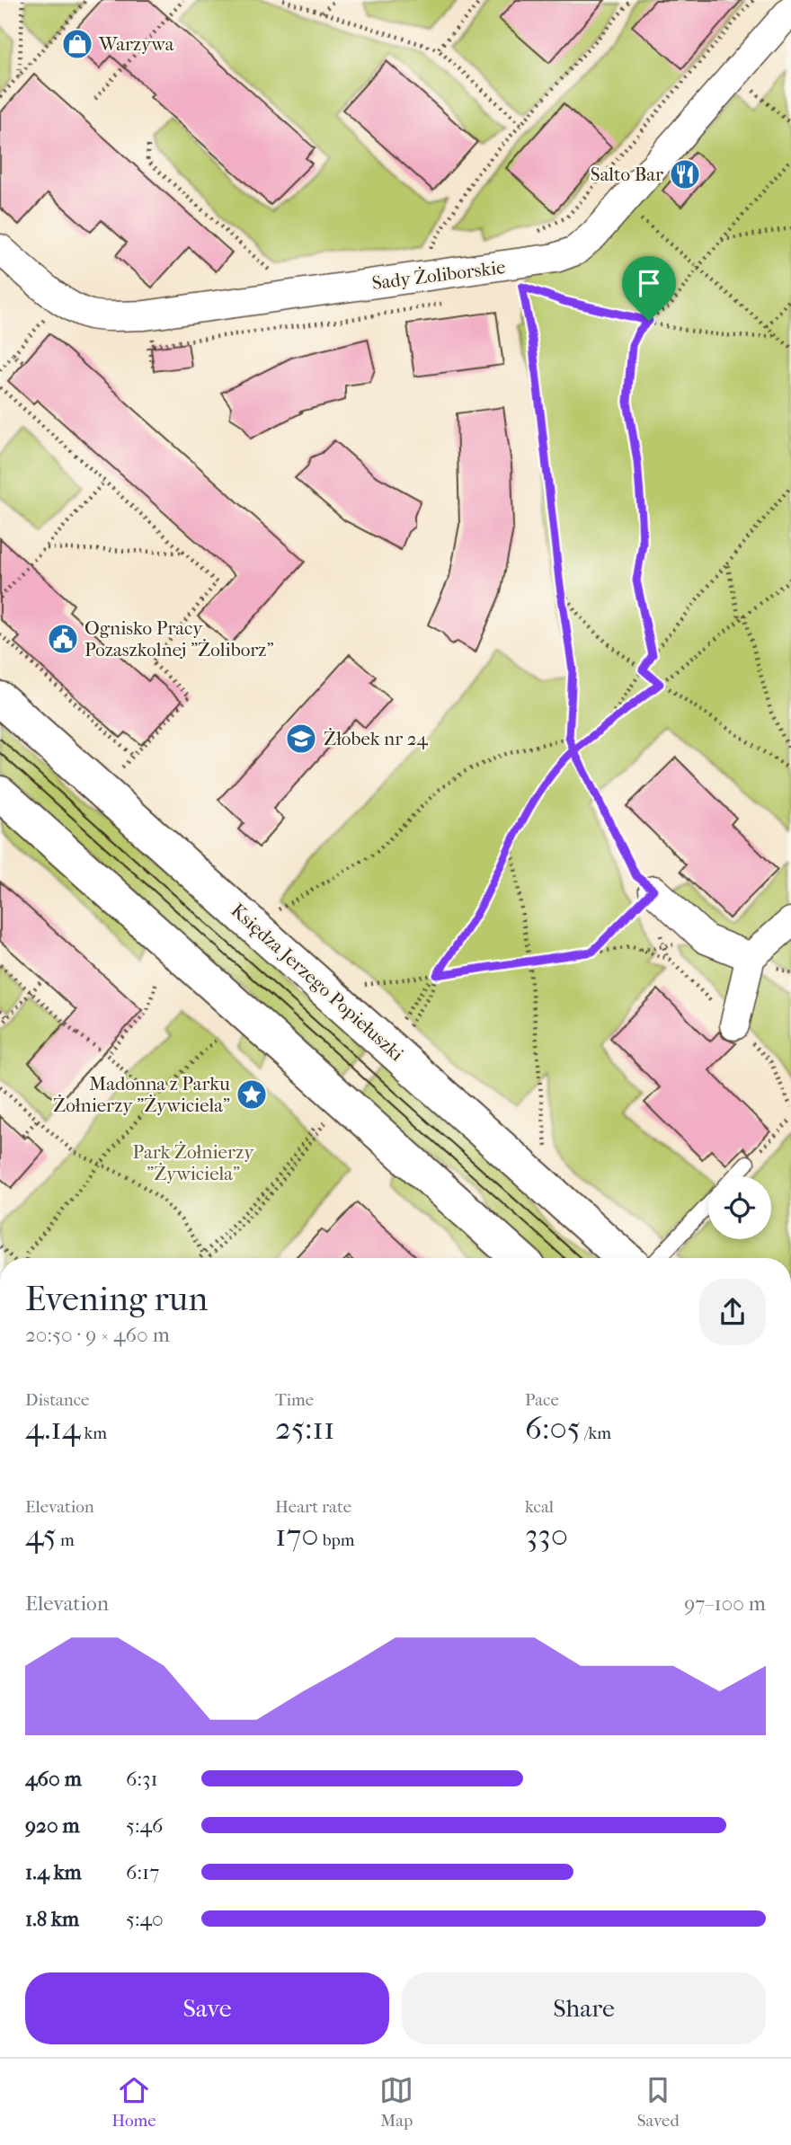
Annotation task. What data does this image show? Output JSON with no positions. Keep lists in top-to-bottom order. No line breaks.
{"streets":{"main road":["Księdza Jerzego Popiełuszki"],"street":["Sady Żoliborskie"]},"parks":["Park Żołnierzy \"Żywiciela\""],"places":{"shop":["Warzywa"],"restaurant":["Salto Bar"],"public building":["Ognisko Pracy Pozaszkolnej \"Żoliborz\""],"school or university":["Żłobek nr 24"],"place":["Madonna z Parku Żołnierzy \"Żywiciela\""]},"page":{"heading":["Evening run","20:50 · 9 × 460 m"],"stats":[["Distance","4.14 km"],["Time","25:11"],["Pace","6:05 /km"],["Elevation","45 m"],["Heart rate","170 bpm"],["kcal","330"]],"chart":["Elevation","97–100 m"],"list":[{"name":"460 m","note":"6:31"},{"name":"920 m","note":"5:46"},{"name":"1.4 km","note":"6:17"},{"name":"1.8 km","note":"5:40"}],"buttons":["Save","Share"],"tabs":["Home","Map","Saved"]}}
